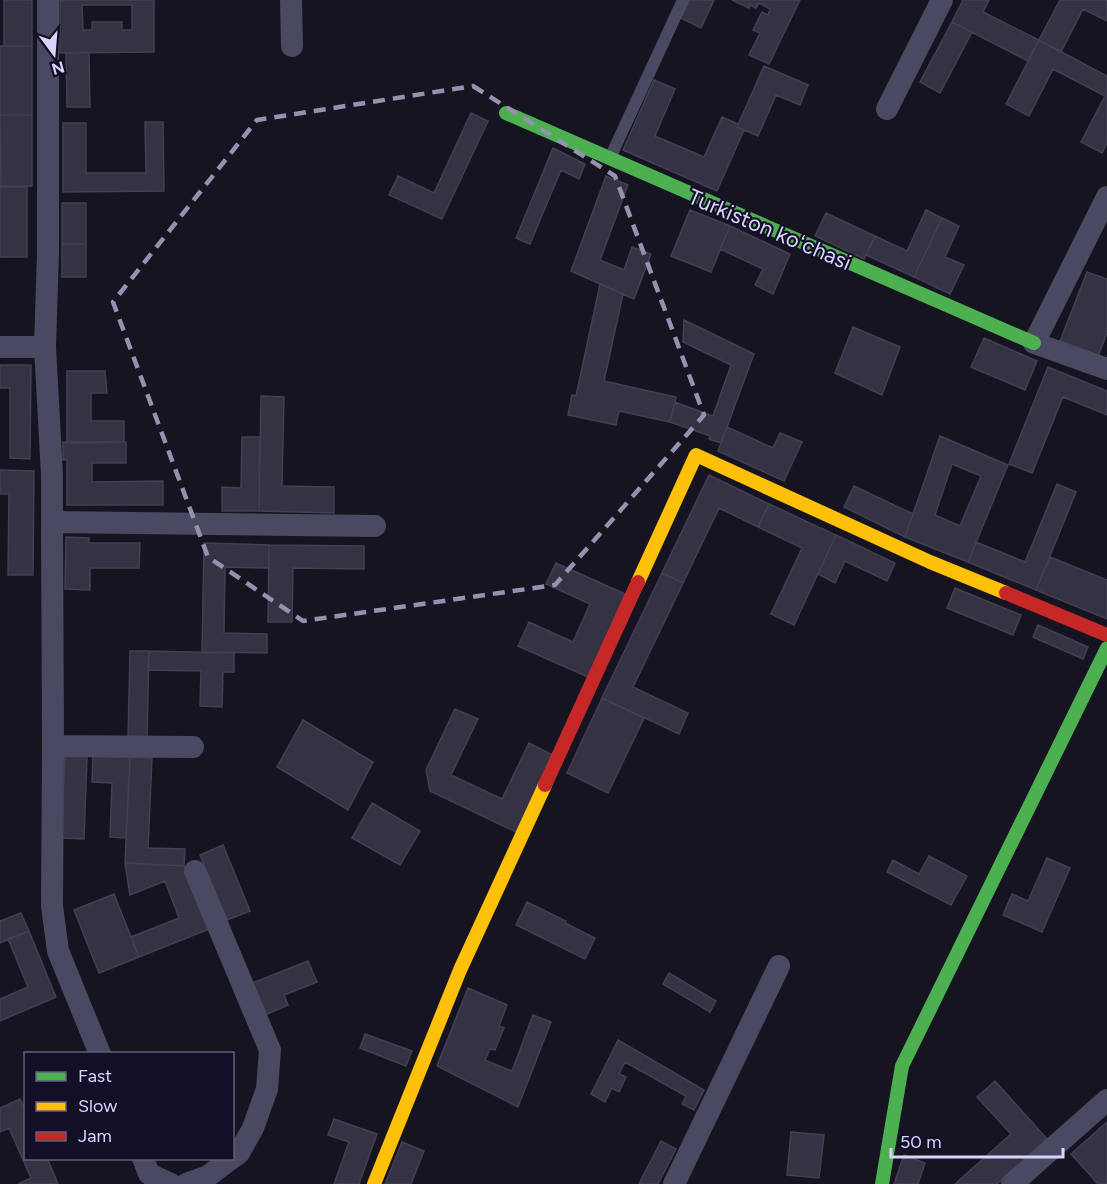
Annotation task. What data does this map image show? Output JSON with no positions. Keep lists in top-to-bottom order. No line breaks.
{"streets":{"street":["Turkiston koʻchasi"]},"legend":["Fast","Slow","Jam"],"scale_bar":"50 m","north":"bottom"}
